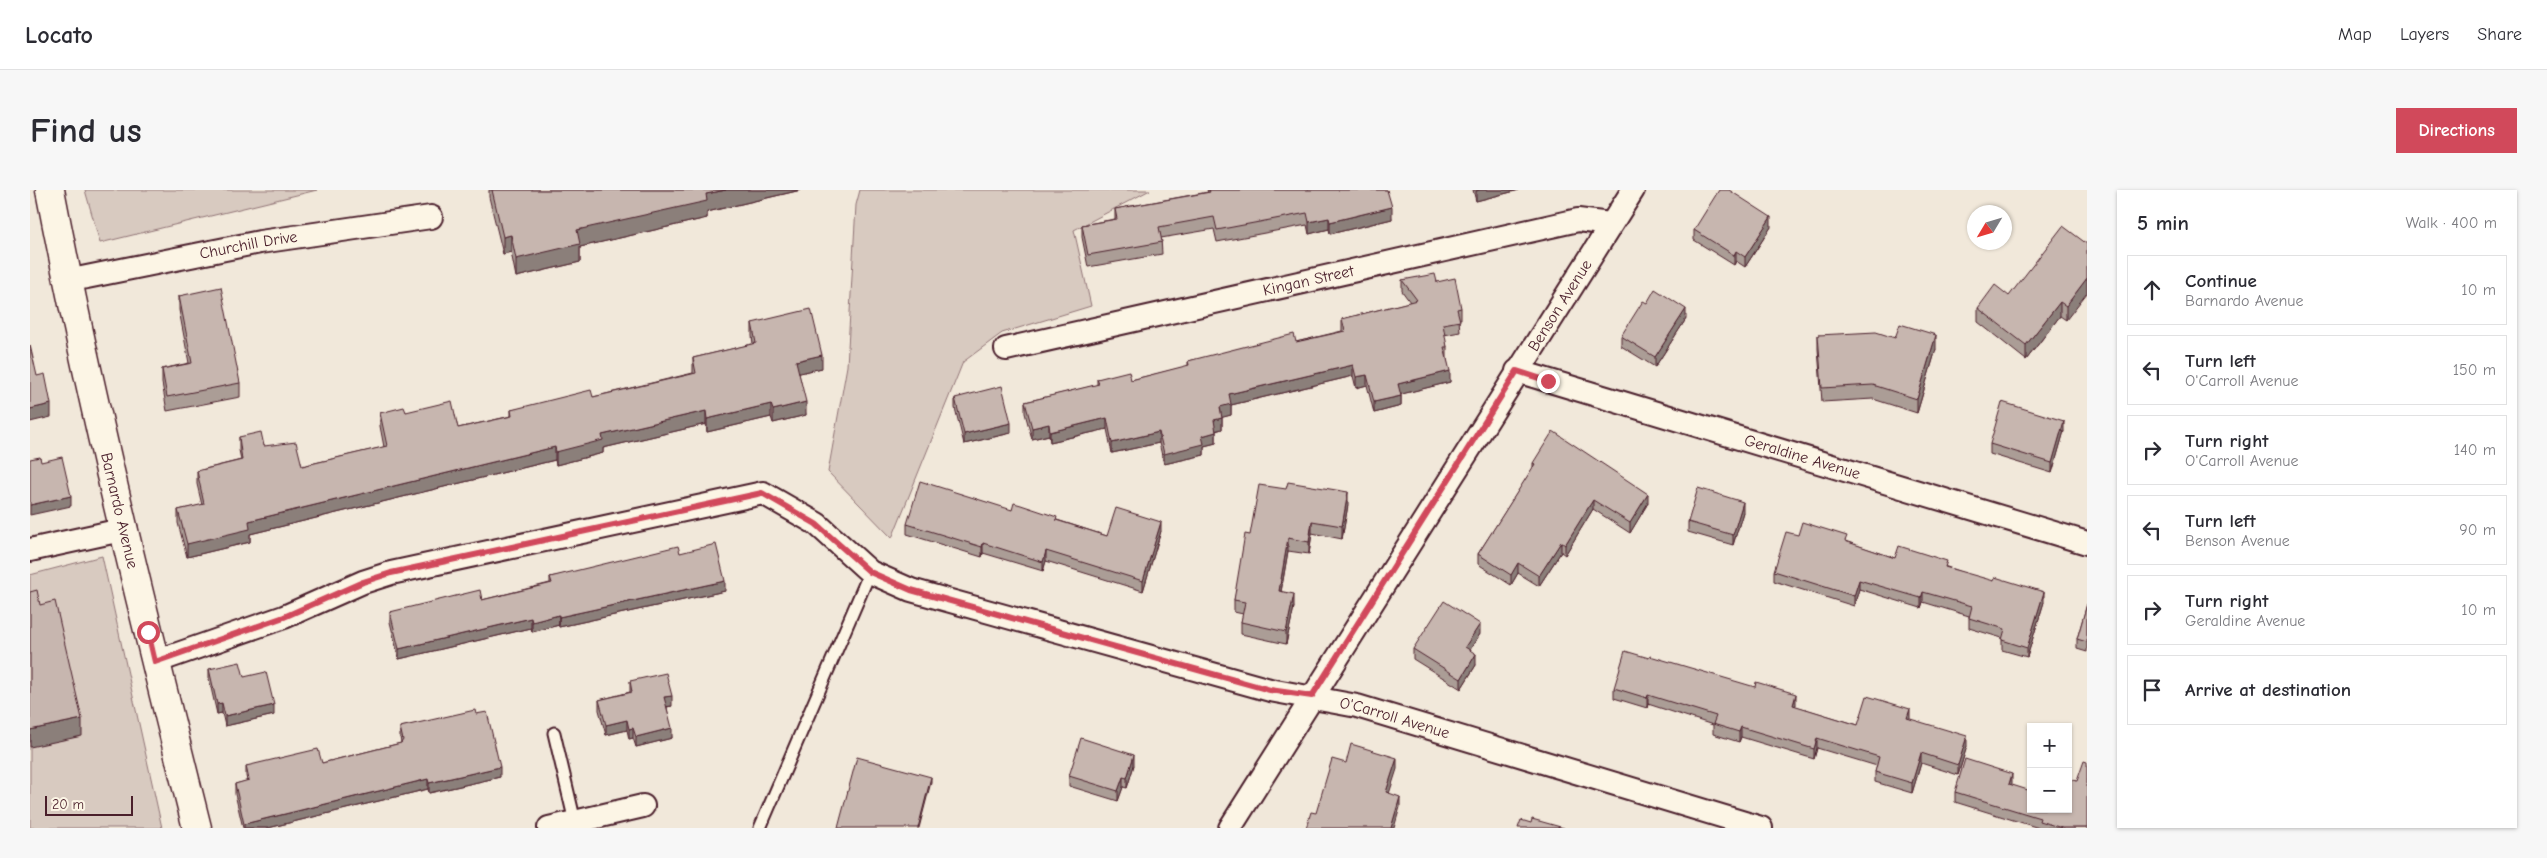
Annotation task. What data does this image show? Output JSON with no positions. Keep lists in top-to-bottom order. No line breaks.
{"streets":{"street":["Churchill Drive","Kingan Street","Benson Avenue","Geraldine Avenue","Barnardo Avenue","O'Carroll Avenue"]},"crossings":[["Churchill Drive","Barnardo Avenue"],["Kingan Street","Benson Avenue"],["Benson Avenue","Geraldine Avenue"],["Benson Avenue","O'Carroll Avenue"],["Barnardo Avenue","O'Carroll Avenue"]],"scale_bar":"20 m","north":"bottom left","page":{"header":"Locato","nav":["Map","Layers","Share"],"buttons":"Directions","title":"Find us","heading":["5 min","Walk · 400 m"],"list":[["Continue","Barnardo Avenue","10 m"],["Turn left","O'Carroll Avenue","150 m"],["Turn right","O'Carroll Avenue","140 m"],["Turn left","Benson Avenue","90 m"],["Turn right","Geraldine Avenue","10 m"],"Arrive at destination"],"map_buttons":["+","−"],"scale":"20 m"}}
